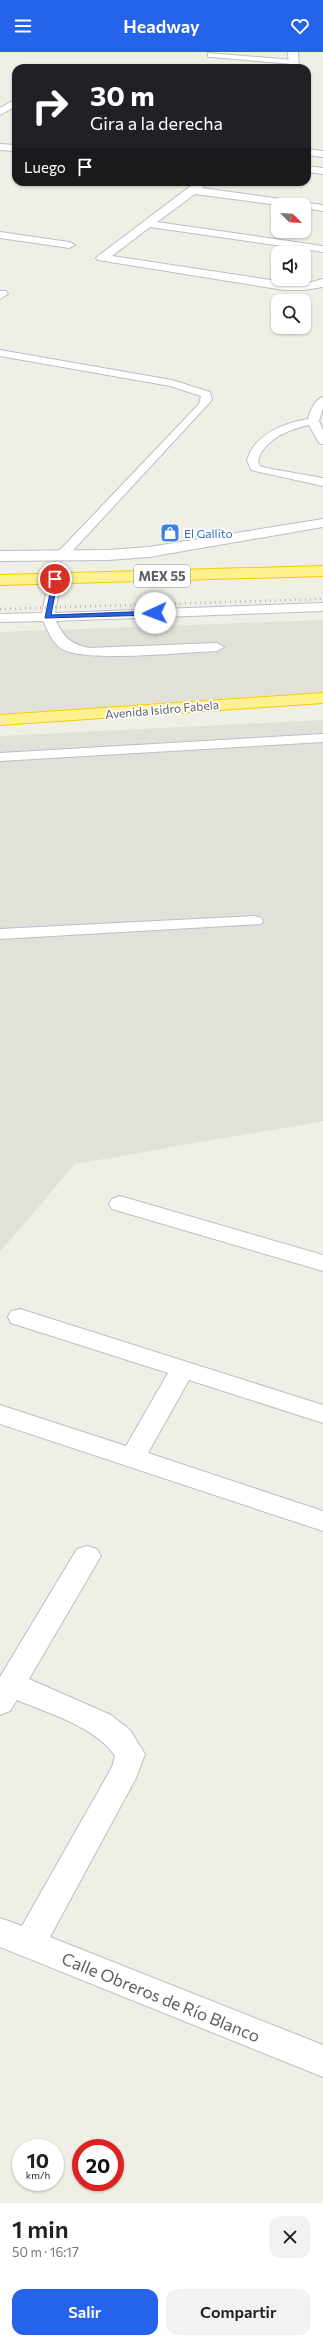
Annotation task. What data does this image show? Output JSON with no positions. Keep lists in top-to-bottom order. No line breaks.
{"streets":{"highway":["MEX 55","Avenida Isidro Fabela"],"street":["Calle Obreros de Río Blanco"]},"places":{"shop":["El Gallito"]},"north":"bottom right","page":{"header":"Headway","turn":["30 m","Gira a la derecha"],"then":"Luego","speed":"10 km/h","limit":"20","heading":["1 min","50 m · 16:17"],"buttons":["Salir","Compartir"]}}
